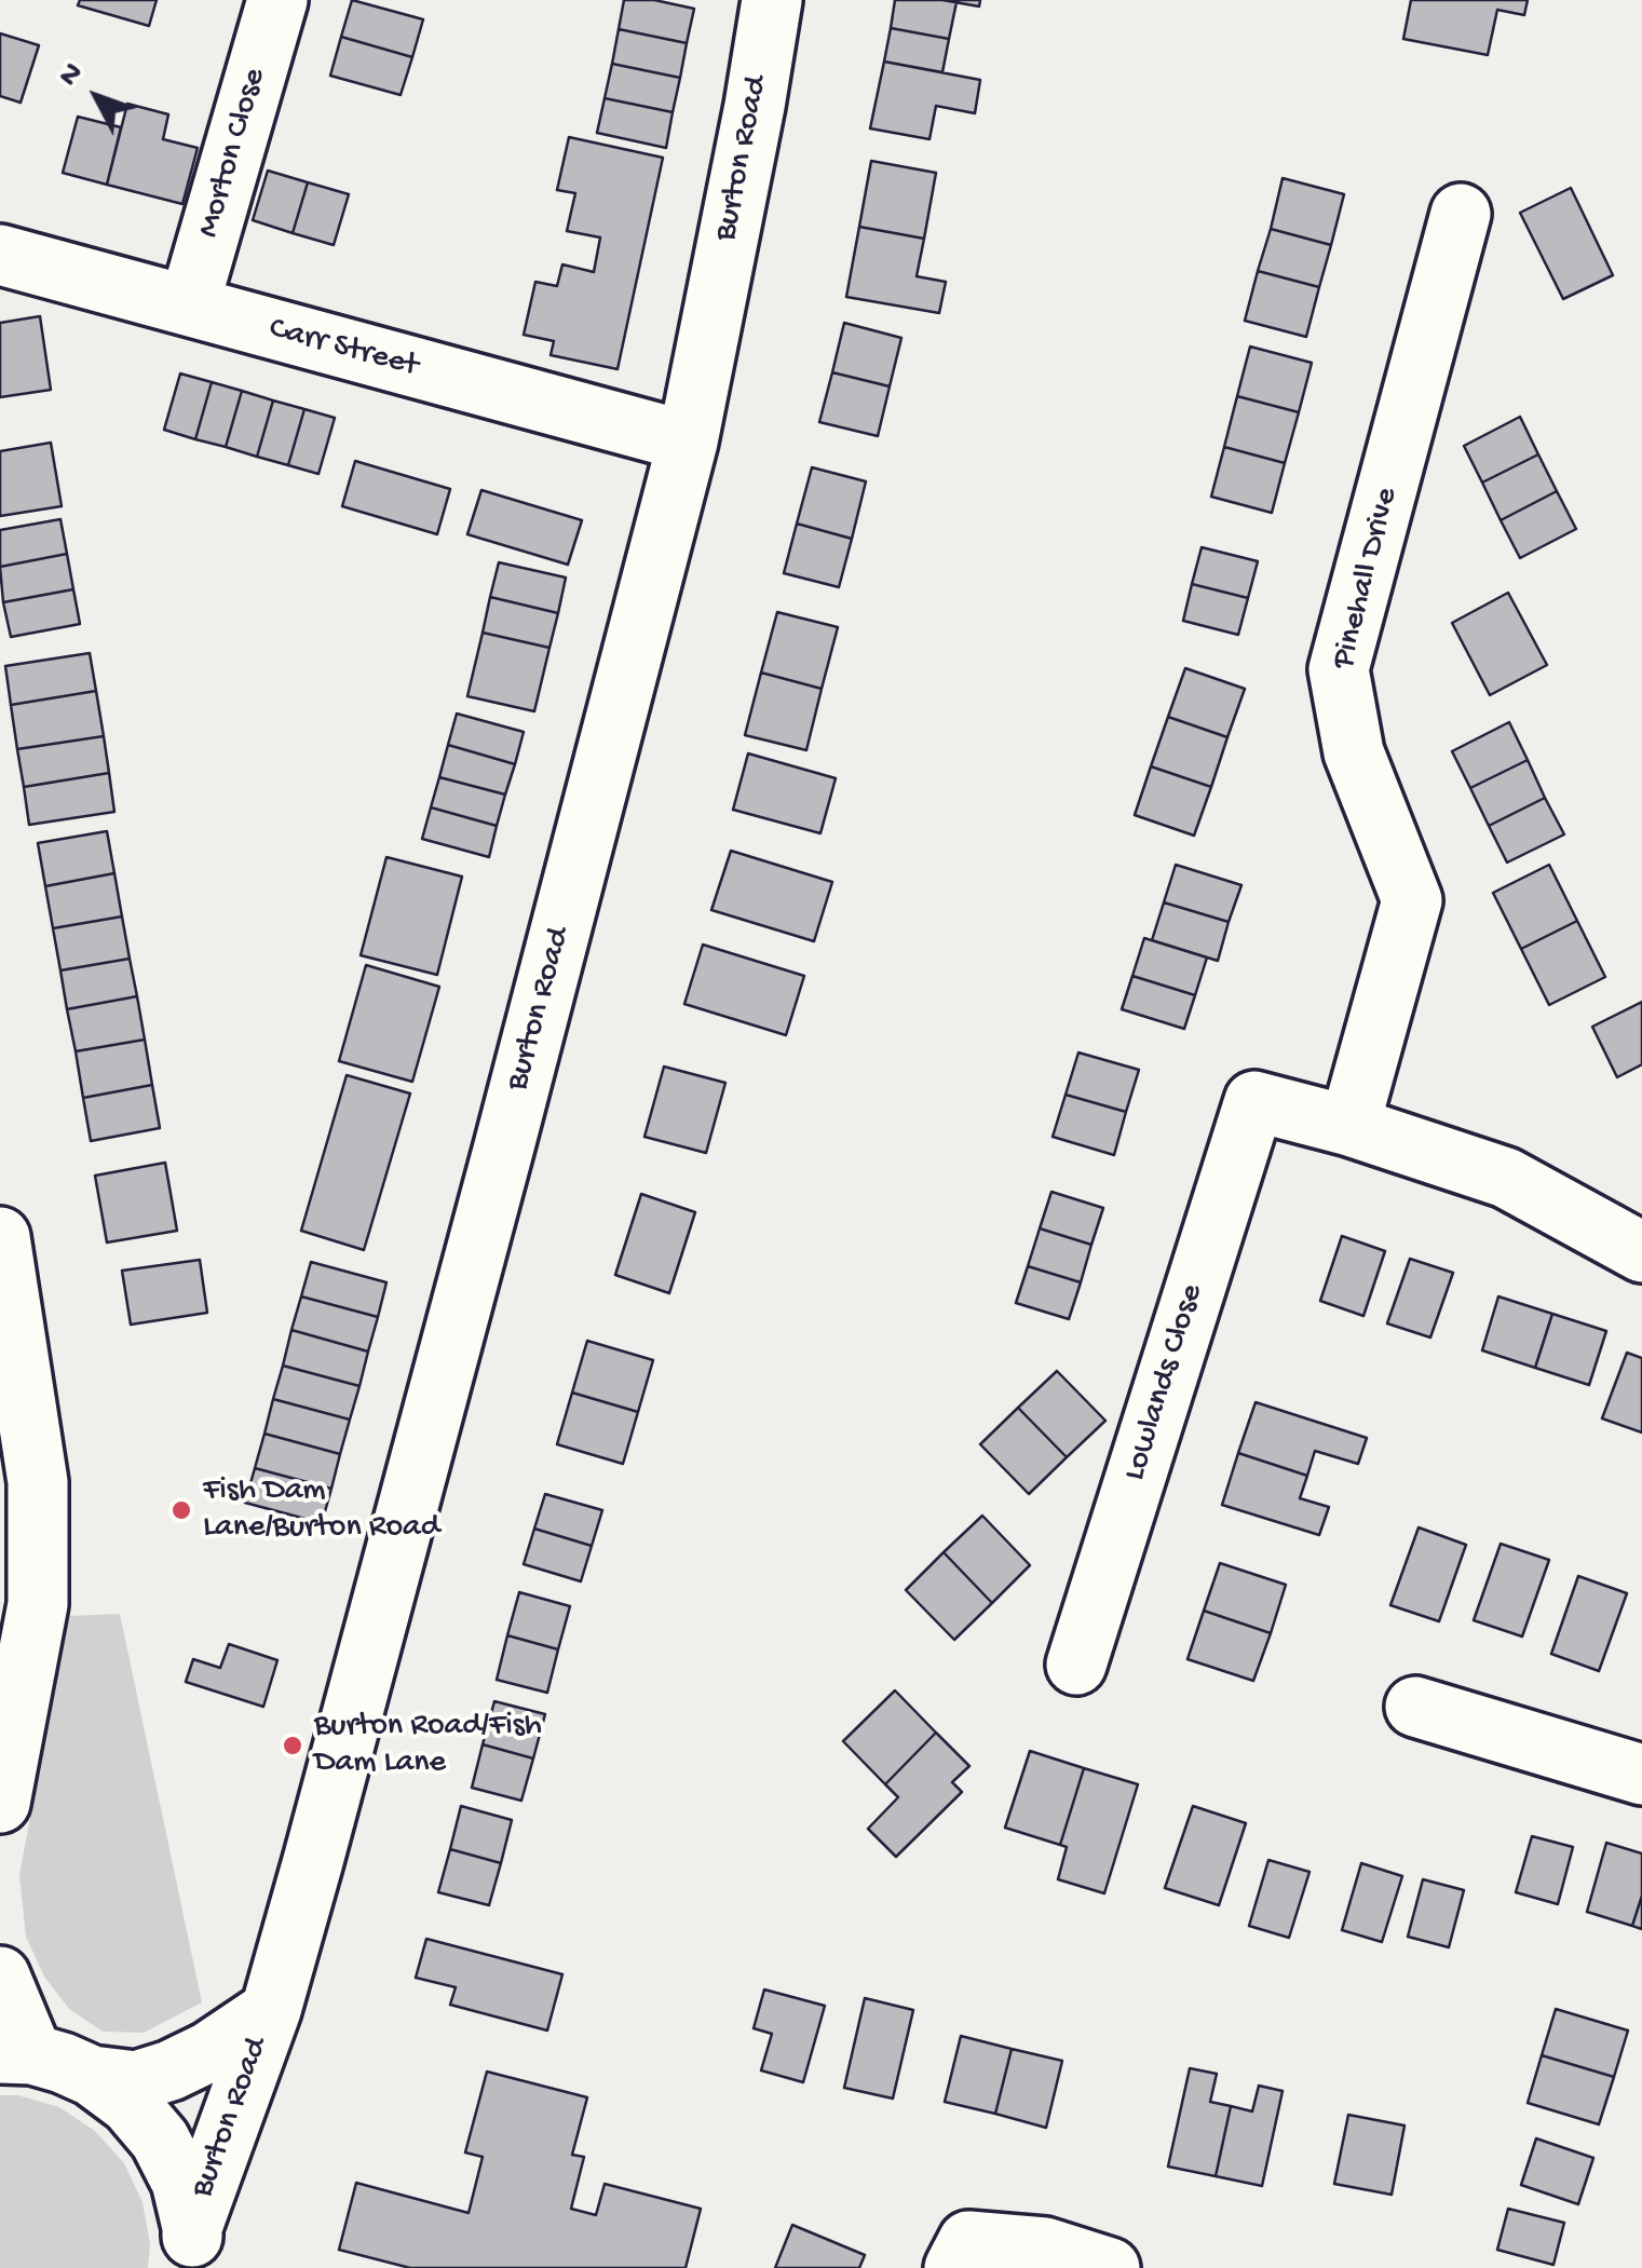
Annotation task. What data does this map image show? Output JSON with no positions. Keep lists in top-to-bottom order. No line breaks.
{"streets":{"street":["Morton Close","Burton Road","Carr Street","Pinehall Drive","Lowlands Close"]},"crossings":[["Morton Close","Carr Street"],["Burton Road","Carr Street"],["Pinehall Drive","Lowlands Close"]],"places":["Fish Dam Lane/Burton Road","Burton Road/Fish Dam Lane"],"north":"top left"}
